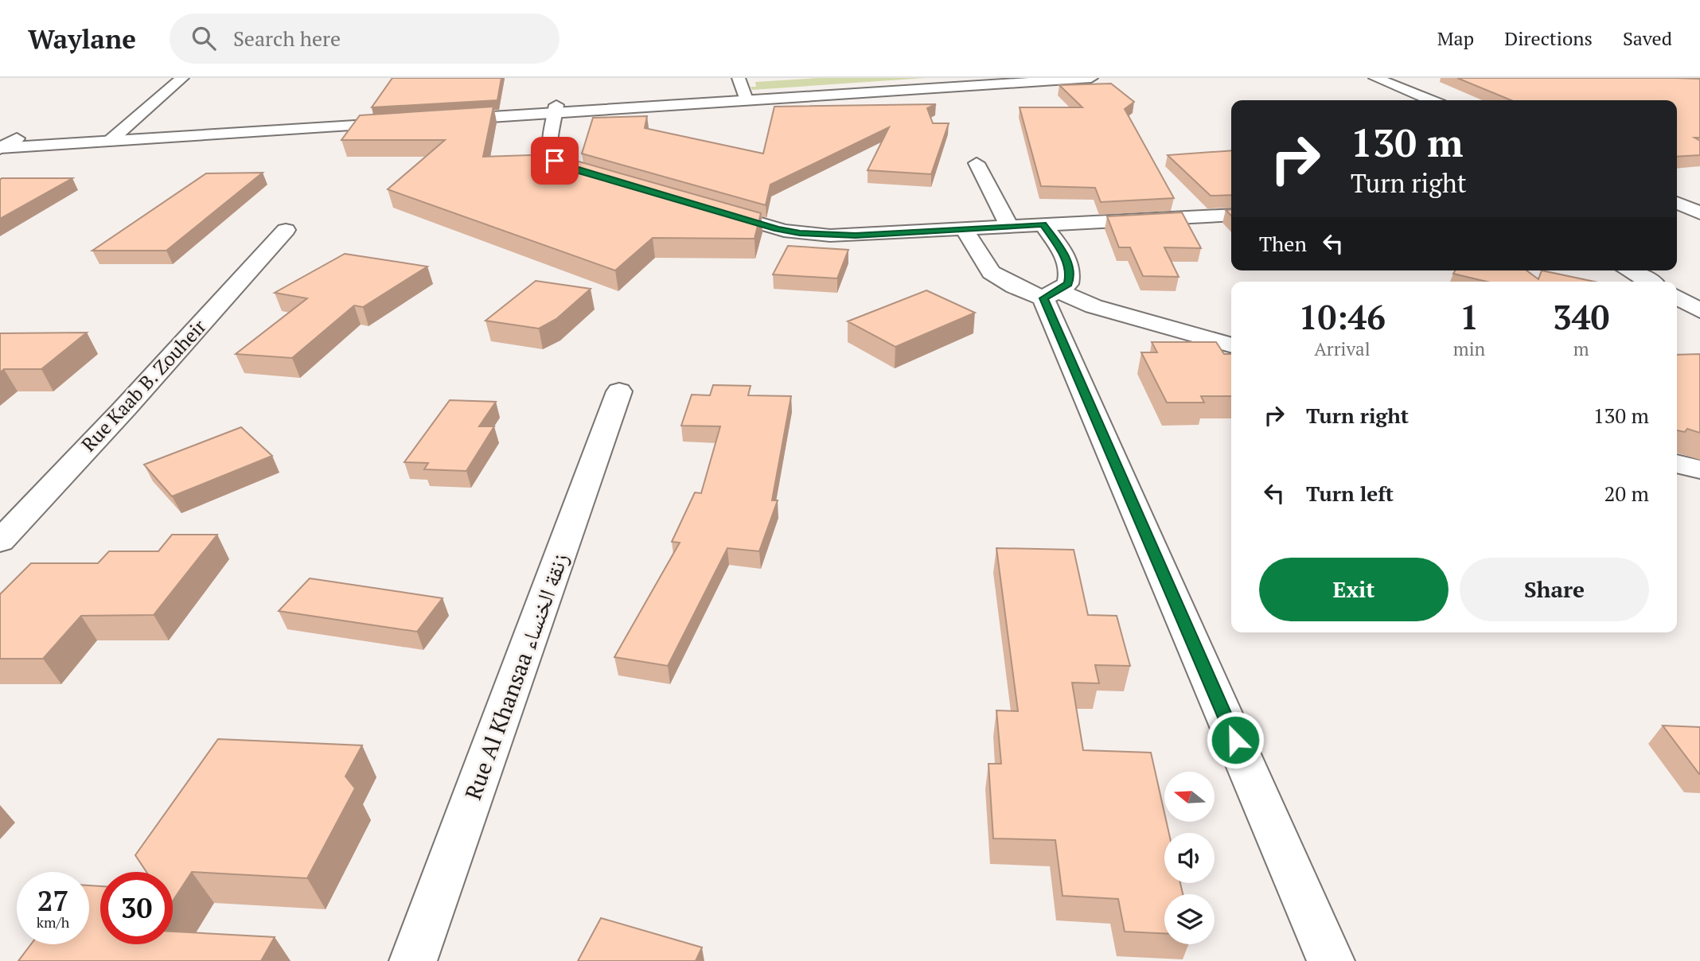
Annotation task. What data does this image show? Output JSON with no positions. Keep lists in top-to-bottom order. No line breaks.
{"streets":{"street":["Rue Kaab B. Zouheir","Rue Al Khansaa زنقة الخنساء"]},"north":"left","page":{"header":"Waylane","search":"Search here","nav":["Map","Directions","Saved"],"turn":["130 m","Turn right"],"then":"Then","eta":["10:46","Arrival","1","min","340","m"],"list":[{"name":"Turn right","value":"130 m"},{"name":"Turn left","value":"20 m"}],"buttons":["Exit","Share"],"speed":"27 km/h","limit":"30"}}
